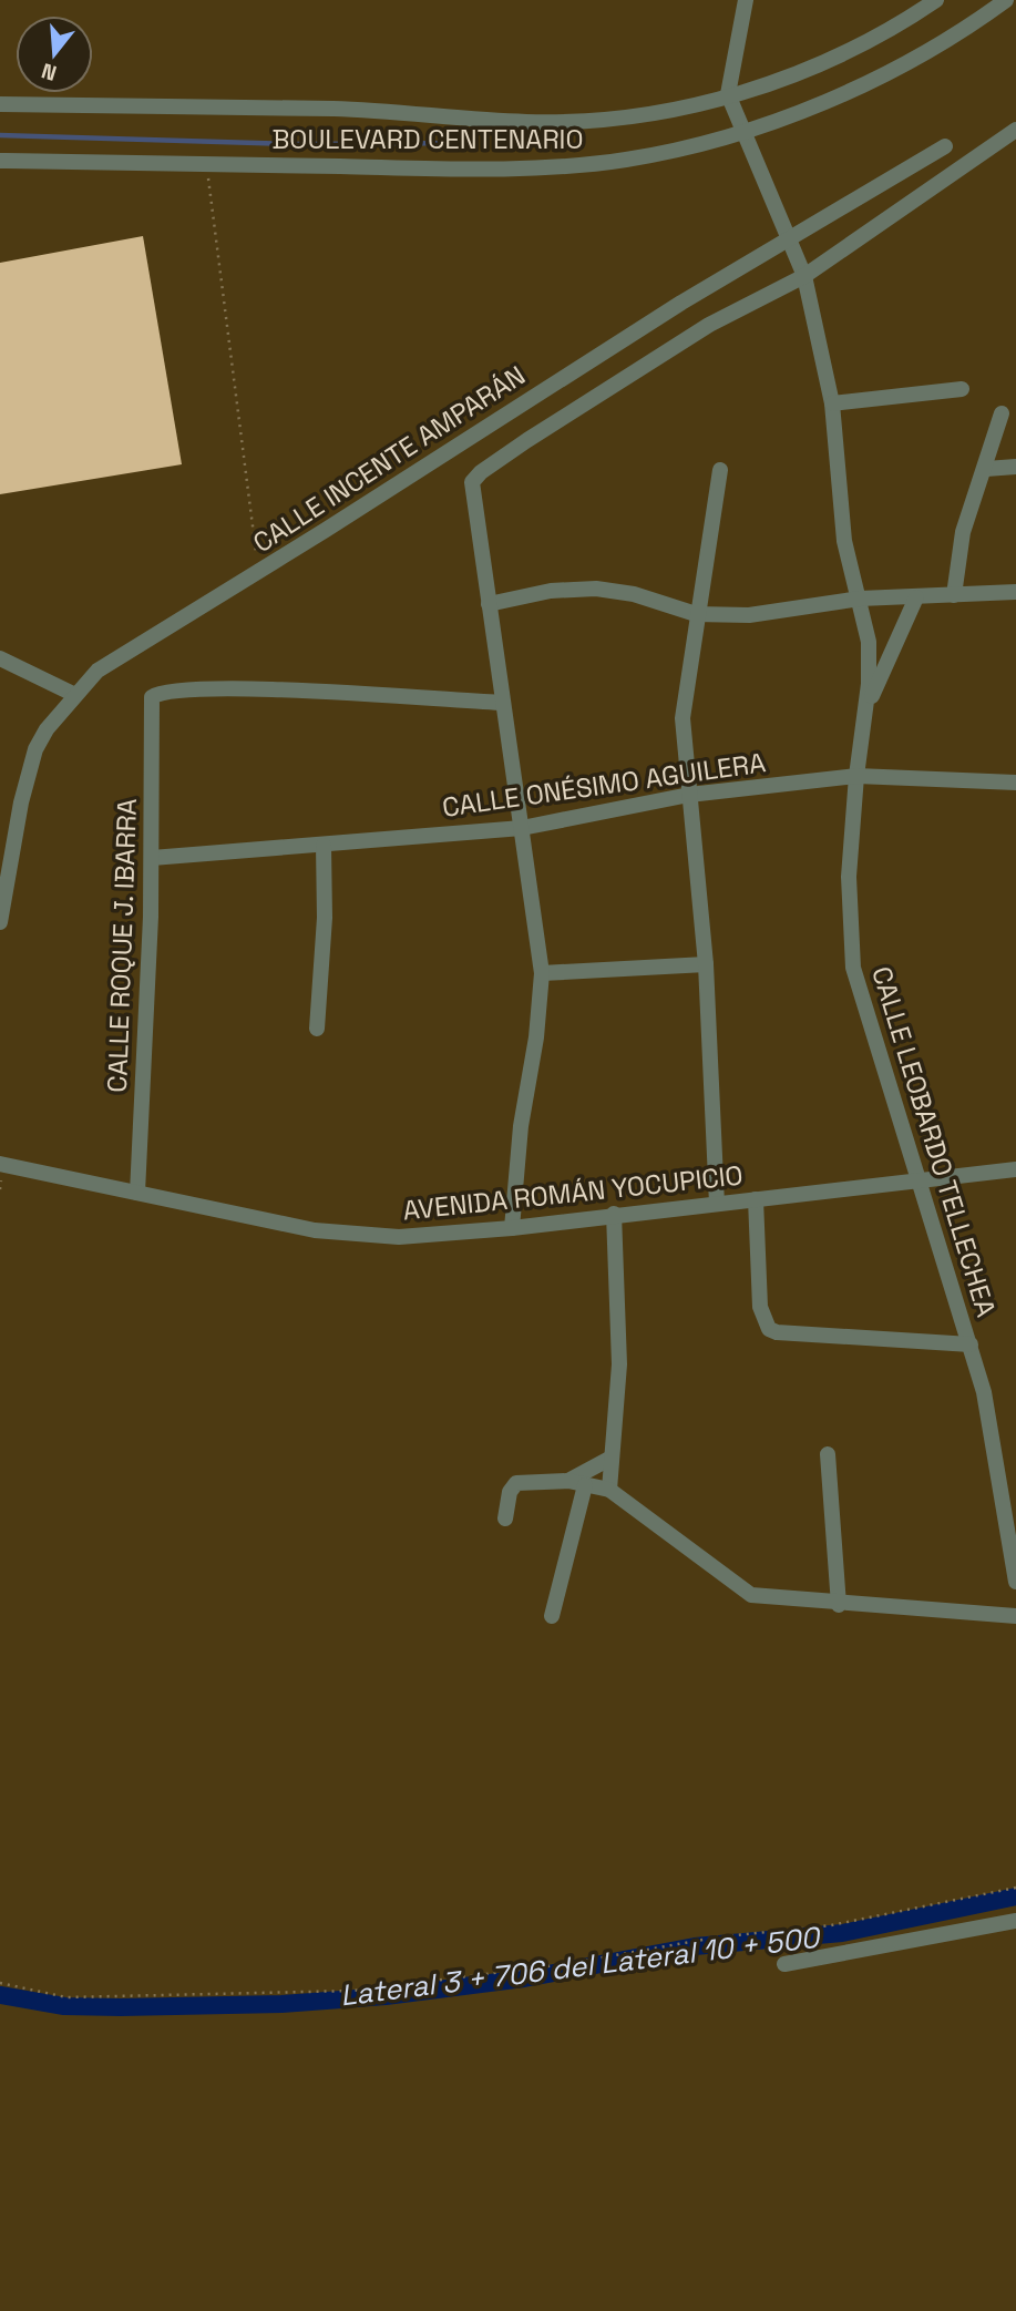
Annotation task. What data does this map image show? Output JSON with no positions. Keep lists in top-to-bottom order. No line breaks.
{"streets":{"street":["BOULEVARD CENTENARIO","CALLE INCENTE AMPARÁN","CALLE ONÉSIMO AGUILERA","CALLE ROQUE J. IBARRA","CALLE LEOBARDO TELLECHEA","AVENIDA ROMÁN YOCUPICIO"]},"crossings":[["BOULEVARD CENTENARIO","CALLE LEOBARDO TELLECHEA"],["CALLE INCENTE AMPARÁN","CALLE LEOBARDO TELLECHEA"],["CALLE ONÉSIMO AGUILERA","CALLE ROQUE J. IBARRA"],["CALLE ONÉSIMO AGUILERA","CALLE LEOBARDO TELLECHEA"],["CALLE ROQUE J. IBARRA","AVENIDA ROMÁN YOCUPICIO"],["CALLE LEOBARDO TELLECHEA","AVENIDA ROMÁN YOCUPICIO"]],"water":["Lateral 3 + 706 del Lateral 10 + 500"],"north":"bottom"}
